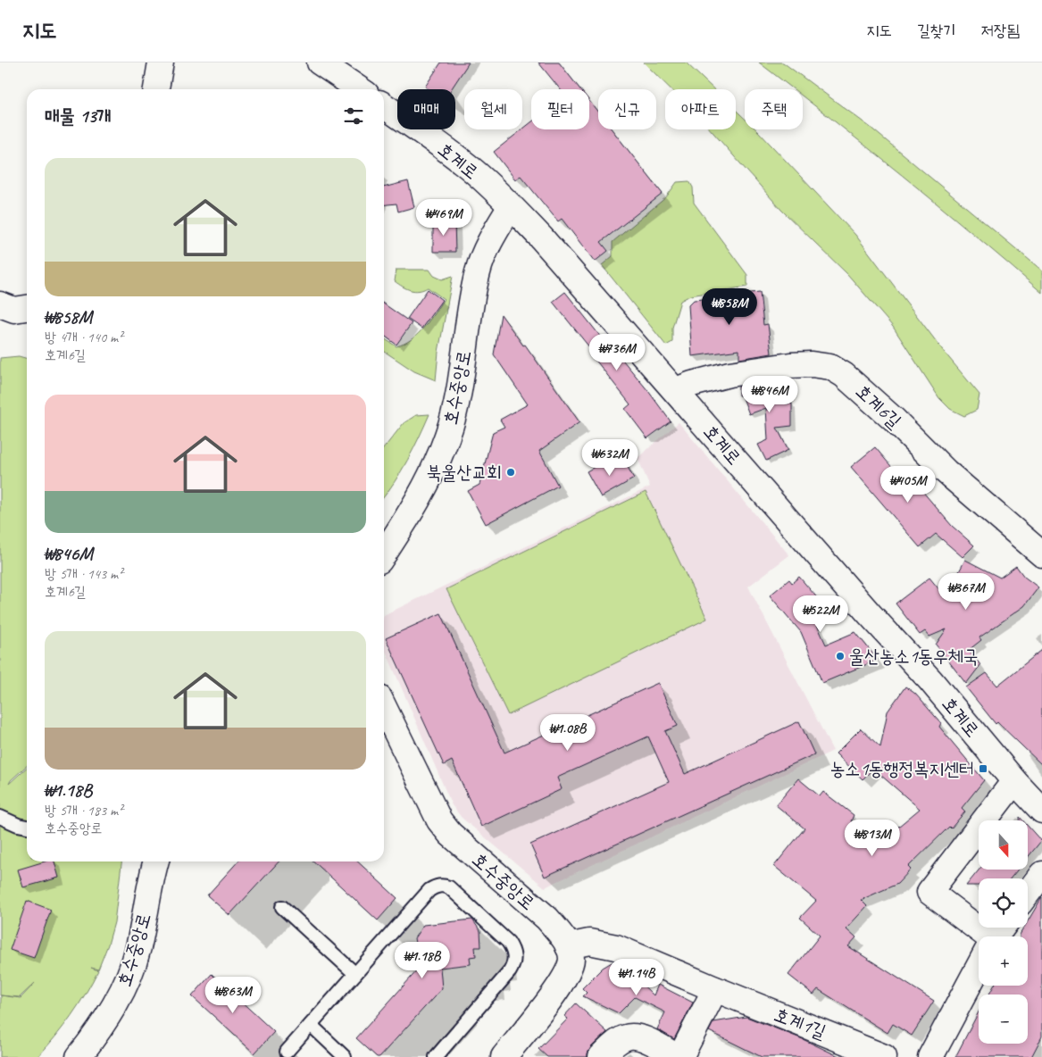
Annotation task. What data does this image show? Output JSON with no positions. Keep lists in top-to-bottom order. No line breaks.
{"streets":{"street":["호계로","호수중앙로","호계6길","호계1길"]},"crossings":[["호계로","호수중앙로"],["호계로","호계6길"],["호수중앙로","호계1길"]],"places":{"other":["북울산교회","울산농소1동우체국"],"transit":["농소1동행정복지센터"]},"north":"bottom","page":{"header":"지도","nav":["지도","길찾기","저장됨"],"chip":["매매","월세","필터","신규","아파트","주택"],"heading":"매물 13개","list":[{"name":"₩858M","note":"방 4개 · 140 m² · 호계6길"},{"name":"₩846M","note":"방 5개 · 143 m² · 호계6길"},{"name":"₩1.18B","note":"방 5개 · 183 m² · 호수중앙로"}],"price":["₩469M","₩858M","₩736M","₩846M","₩632M","₩405M","₩367M","₩522M","₩1.08B","₩813M","₩1.18B","₩1.14B","₩863M"],"map_buttons":["+","−"]}}
